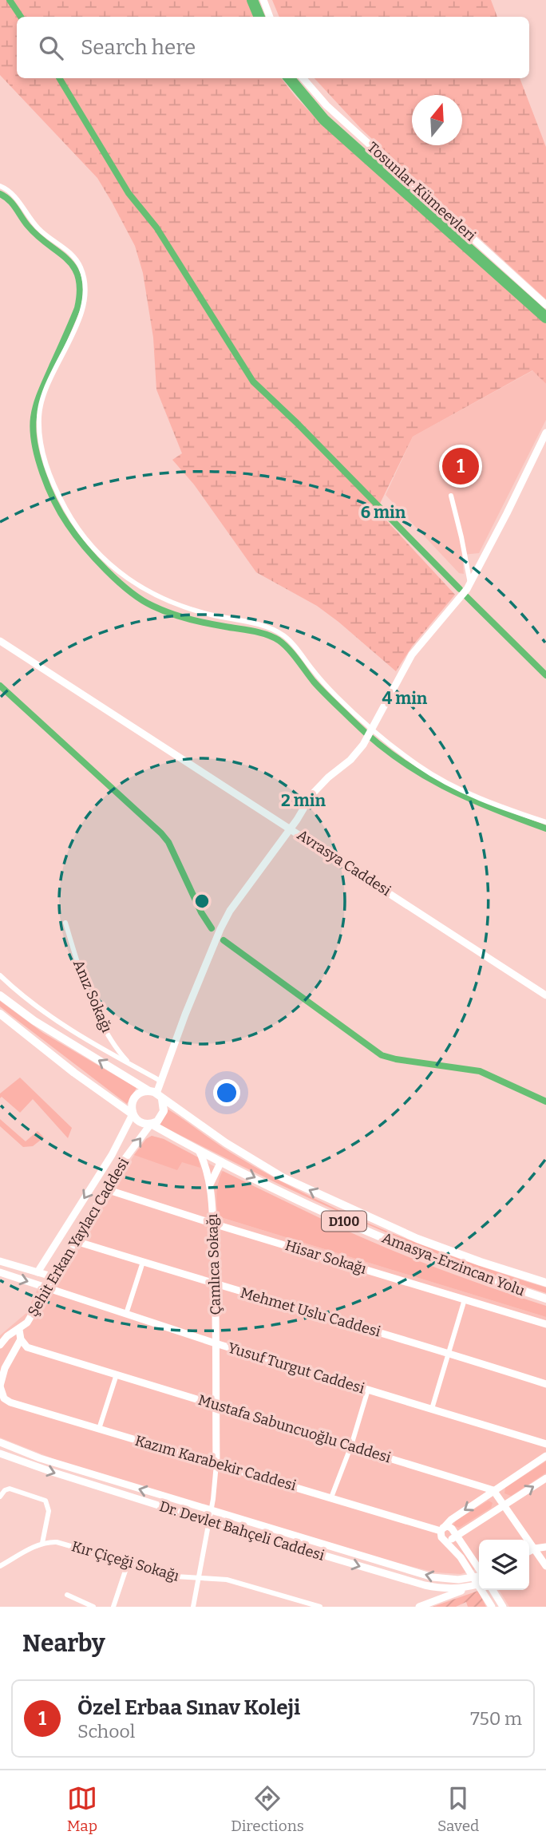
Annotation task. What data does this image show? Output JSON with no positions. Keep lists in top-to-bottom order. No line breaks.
{"streets":{"highway":["D100","Amasya-Erzincan Yolu"],"street":["Tosunlar Kümeevleri","Avrasya Caddesi","Anız Sokağı","Şehit Erkan Yaylacı Caddesi","Hisar Sokağı","Çamlıca Sokağı","Mehmet Uslu Caddesi","Yusuf Turgut Caddesi","Mustafa Sabuncuoğlu Caddesi","Kazım Karabekir Caddesi","Dr. Devlet Bahçeli Caddesi","Kır Çiçeği Sokağı"]},"crossings":[["Şehit Erkan Yaylacı Caddesi","Hisar Sokağı"],["Şehit Erkan Yaylacı Caddesi","Amasya-Erzincan Yolu"],["Şehit Erkan Yaylacı Caddesi","Mehmet Uslu Caddesi"],["Şehit Erkan Yaylacı Caddesi","Yusuf Turgut Caddesi"],["Hisar Sokağı","Çamlıca Sokağı"],["Çamlıca Sokağı","Amasya-Erzincan Yolu"],["Çamlıca Sokağı","Mehmet Uslu Caddesi"],["Çamlıca Sokağı","Yusuf Turgut Caddesi"],["Çamlıca Sokağı","Mustafa Sabuncuoğlu Caddesi"],["Çamlıca Sokağı","Kazım Karabekir Caddesi"],["Çamlıca Sokağı","Dr. Devlet Bahçeli Caddesi"],["Çamlıca Sokağı","Kır Çiçeği Sokağı"],["Mustafa Sabuncuoğlu Caddesi","Kazım Karabekir Caddesi"]],"north":"top","page":{"search":"Search here","pins":"1","heading":"Nearby","list":[{"mark":"1","name":"Özel Erbaa Sınav Koleji","note":"School","value":"750 m"}],"nav":["Map","Directions","Saved"]},"rings":["6 min","4 min","2 min"]}
